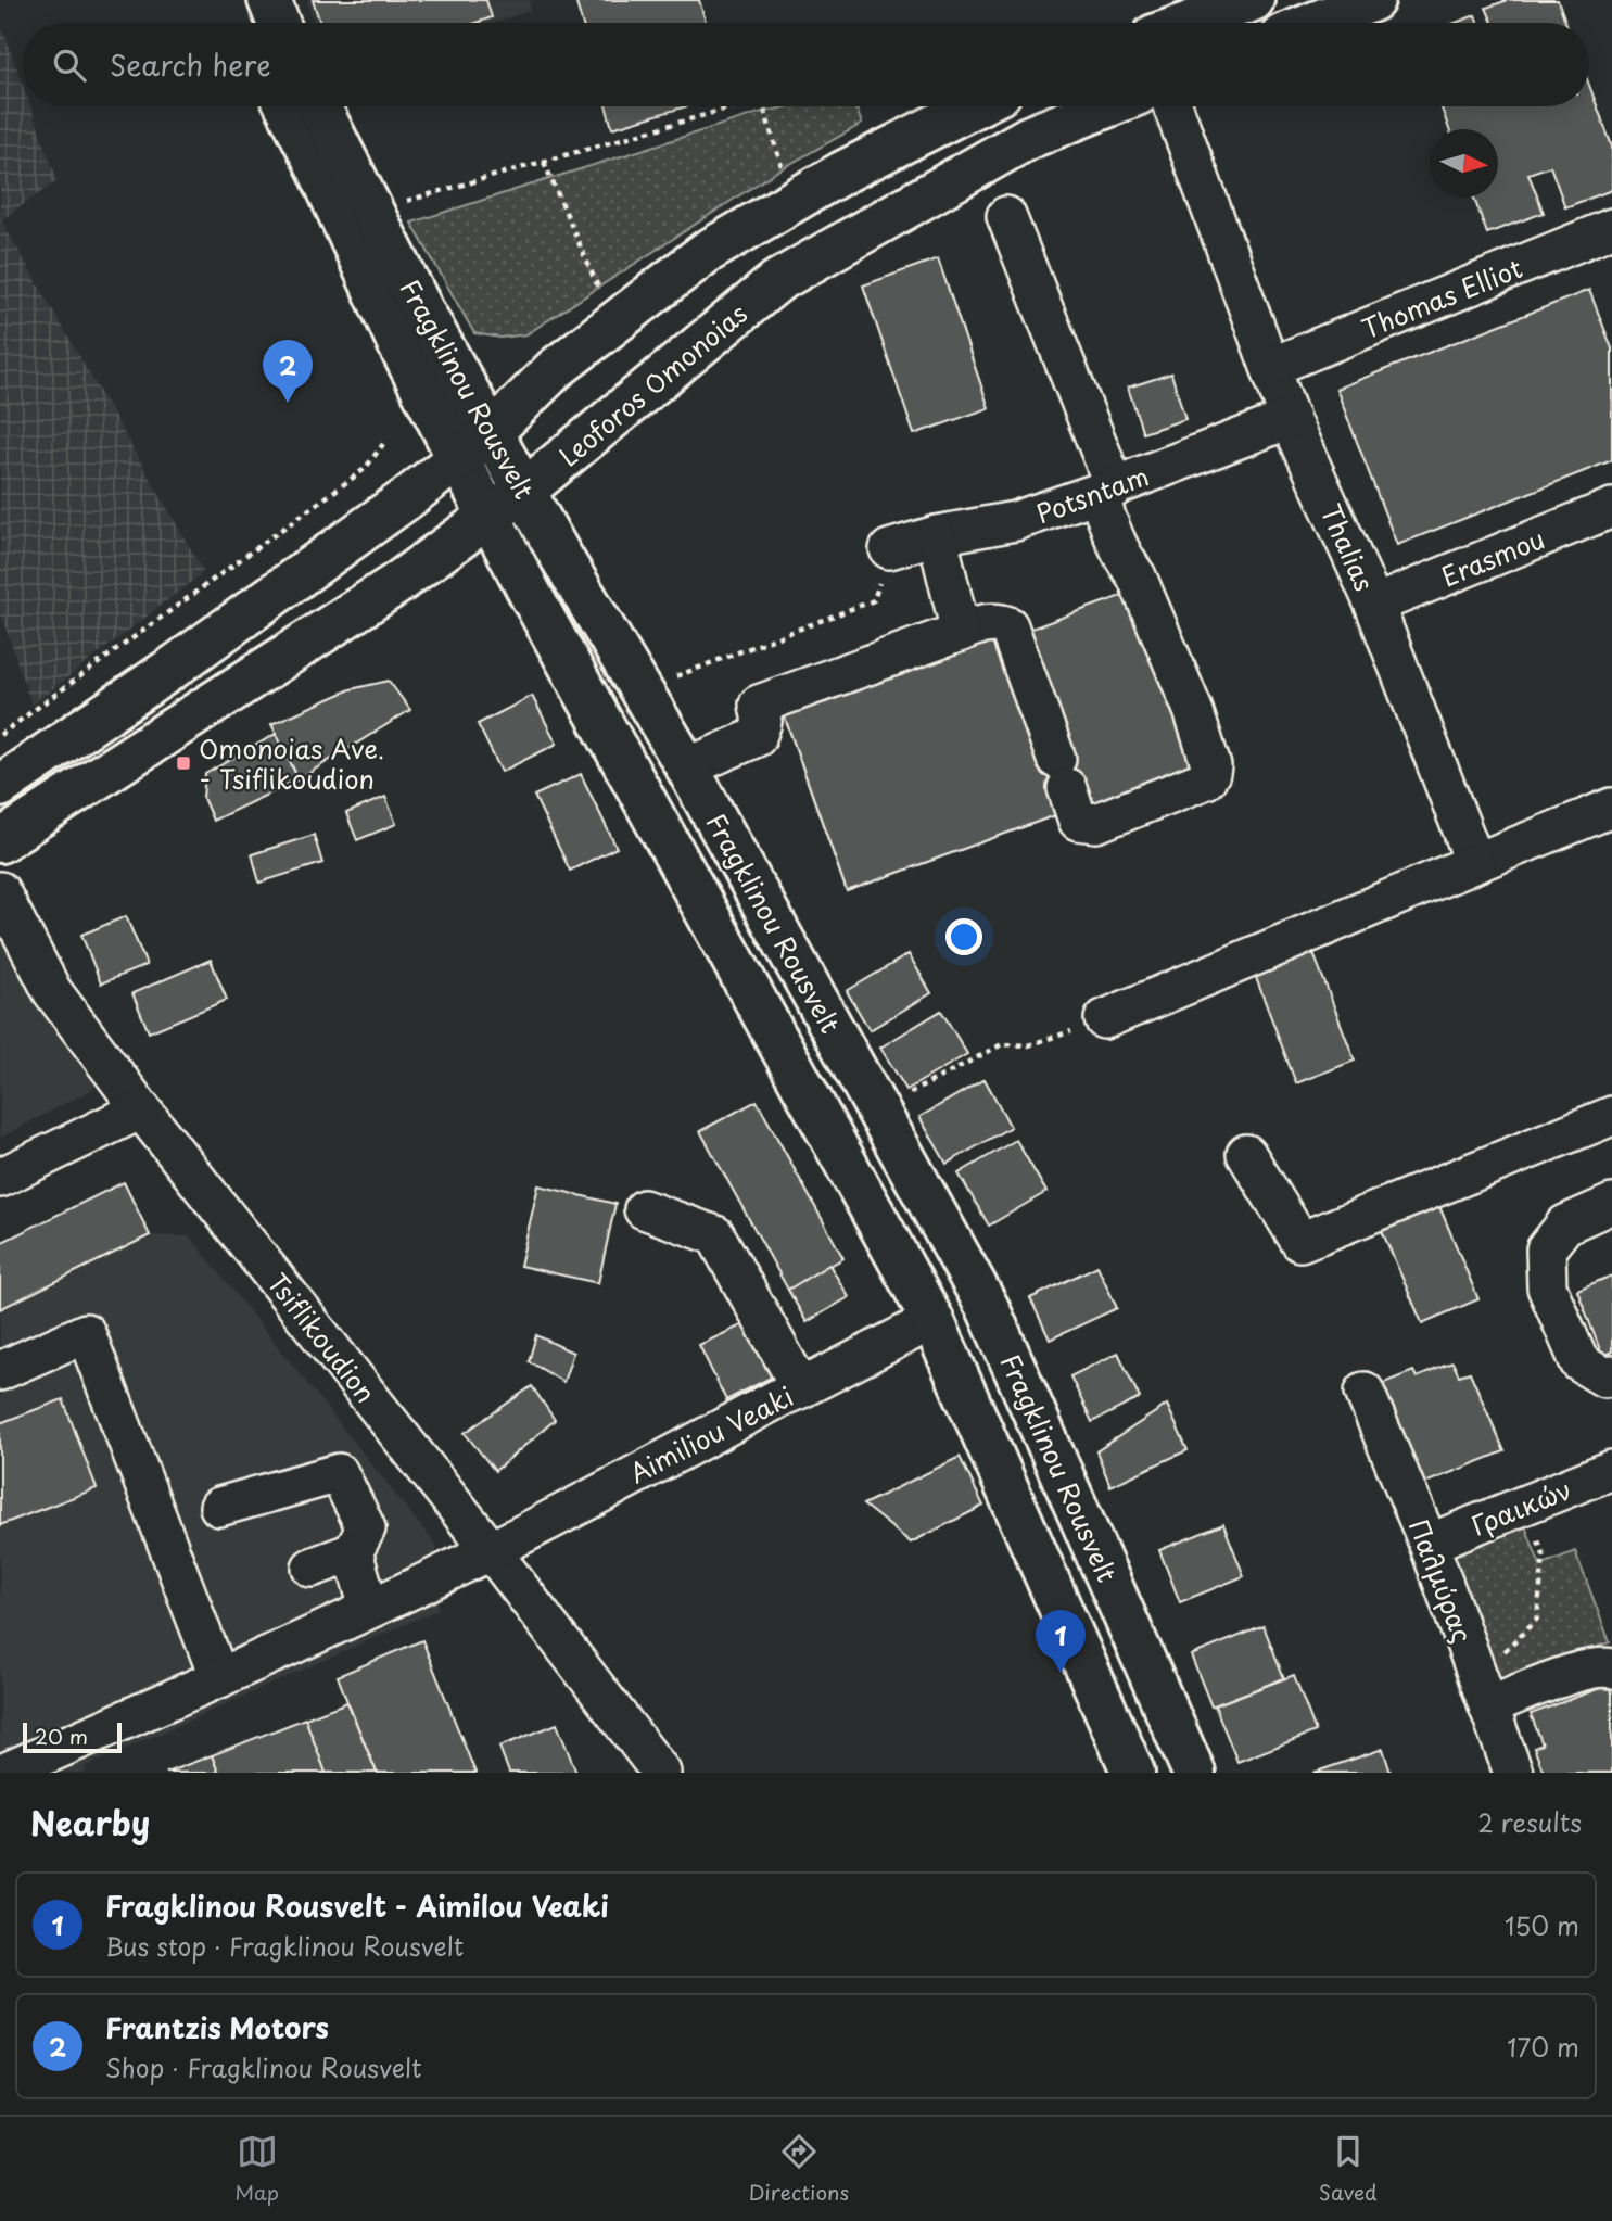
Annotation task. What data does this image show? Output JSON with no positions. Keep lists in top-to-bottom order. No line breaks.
{"streets":{"main road":["Leoforos Omonoias","Fragklinou Rousvelt"],"street":["Thomas Elliot","Potsntam","Thalias","Erasmou","Tsiflikoudion","Aimiliou Veaki","Γραικών","Παλμύρας"]},"crossings":[["Thomas Elliot","Thalias"],["Leoforos Omonoias","Fragklinou Rousvelt"],["Fragklinou Rousvelt","Aimiliou Veaki"],["Potsntam","Thalias"],["Thalias","Erasmou"],["Tsiflikoudion","Aimiliou Veaki"],["Γραικών","Παλμύρας"]],"places":{"transit":["Omonoias Ave. - Tsiflikoudion"]},"scale_bar":"20 m","north":"right","page":{"search":"Search here","pins":["2","1"],"scale":"20 m","heading":["Nearby","2 results"],"list":[{"mark":"1","name":"Fragklinou Rousvelt - Aimilou Veaki","note":"Bus stop · Fragklinou Rousvelt","value":"150 m"},{"mark":"2","name":"Frantzis Motors","note":"Shop · Fragklinou Rousvelt","value":"170 m"}],"nav":["Map","Directions","Saved"]}}
